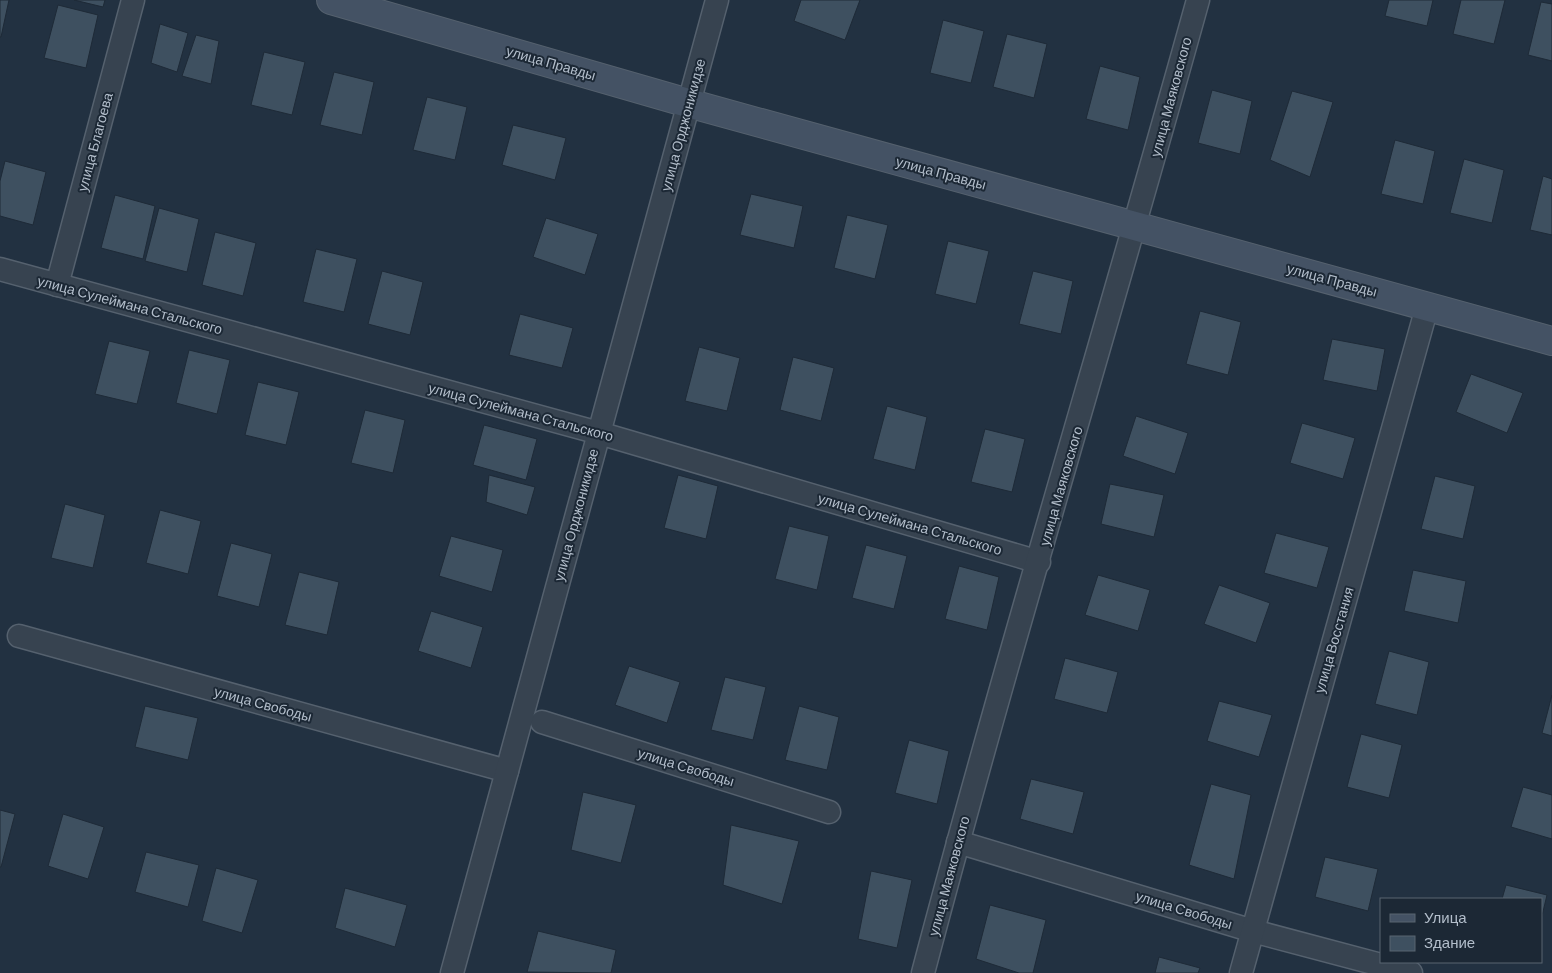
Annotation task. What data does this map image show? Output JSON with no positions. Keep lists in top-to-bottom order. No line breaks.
{"streets":{"street":["улица Правды","улица Маяковского","улица Орджоникидзе","улица Благоева","улица Сулеймана Стальского","улица Восстания","улица Свободы"]},"crossings":[["улица Правды","улица Маяковского"],["улица Правды","улица Орджоникидзе"],["улица Правды","улица Восстания"],["улица Маяковского","улица Сулеймана Стальского"],["улица Маяковского","улица Свободы"],["улица Орджоникидзе","улица Сулеймана Стальского"],["улица Орджоникидзе","улица Свободы"],["улица Благоева","улица Сулеймана Стальского"],["улица Восстания","улица Свободы"]],"legend":["Улица","Здание"]}
